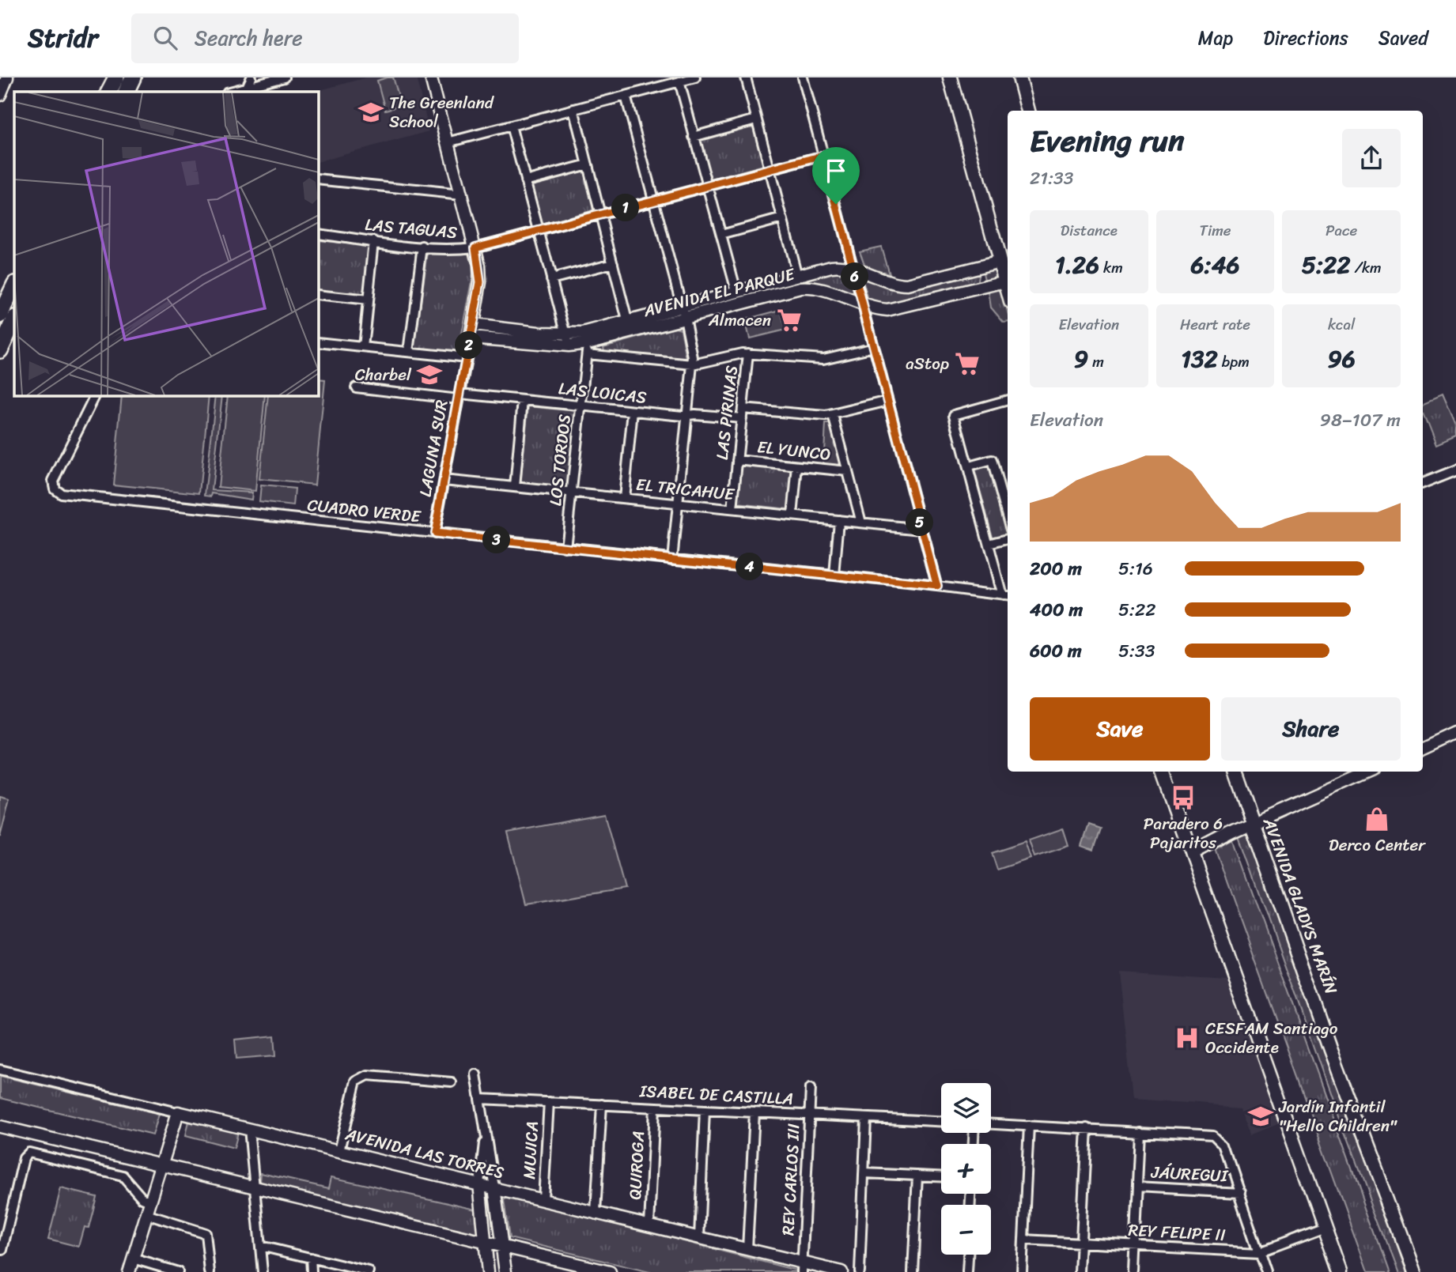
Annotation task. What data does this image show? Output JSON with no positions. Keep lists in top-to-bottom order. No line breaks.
{"streets":{"main road":["AVENIDA GLADYS MARÍN"],"street":["LAS TAGUAS","AVENIDA EL PARQUE","LAS LOICAS","LAS PIRINAS","LAGUNA SUR","EL YUNCO","LOS TORDOS","EL TRICAHUE","CUADRO VERDE","ISABEL DE CASTILLA","MUJICA","AVENIDA LAS TORRES","QUIROGA","JÁUREGUI","REY CARLOS III","REY FELIPE II"]},"crossings":[["LAS TAGUAS","LAGUNA SUR"],["AVENIDA EL PARQUE","LAGUNA SUR"],["AVENIDA EL PARQUE","LOS TORDOS"],["LAS LOICAS","LAS PIRINAS"],["LAS LOICAS","LAGUNA SUR"],["LAS LOICAS","LOS TORDOS"],["LAS PIRINAS","EL YUNCO"],["LAS PIRINAS","EL TRICAHUE"],["LAGUNA SUR","EL TRICAHUE"],["LAGUNA SUR","CUADRO VERDE"],["LOS TORDOS","EL TRICAHUE"],["LOS TORDOS","CUADRO VERDE"],["ISABEL DE CASTILLA","MUJICA"],["ISABEL DE CASTILLA","QUIROGA"],["ISABEL DE CASTILLA","REY CARLOS III"],["MUJICA","AVENIDA LAS TORRES"],["AVENIDA LAS TORRES","QUIROGA"],["AVENIDA LAS TORRES","REY CARLOS III"]],"places":{"school or university":["The Greenland School","Charbel","Jardín Infantil \"Hello Children\""],"supermarket":["Almacen","aStop"],"bus stop":["Paradero 6 Pajaritos"],"shop":["Derco Center"],"hospital":["CESFAM Santiago Occidente"]},"page":{"header":"Stridr","search":"Search here","nav":["Map","Directions","Saved"],"heading":["Evening run","21:33"],"pins":["1","6","2","5","3","4"],"stats":[["Distance","1.26 km"],["Time","6:46"],["Pace","5:22 /km"],["Elevation","9 m"],["Heart rate","132 bpm"],["kcal","96"]],"chart":["Elevation","98–107 m"],"list":[{"name":"200 m","note":"5:16"},{"name":"400 m","note":"5:22"},{"name":"600 m","note":"5:33"}],"buttons":["Save","Share"],"map_buttons":["+","−"]}}
